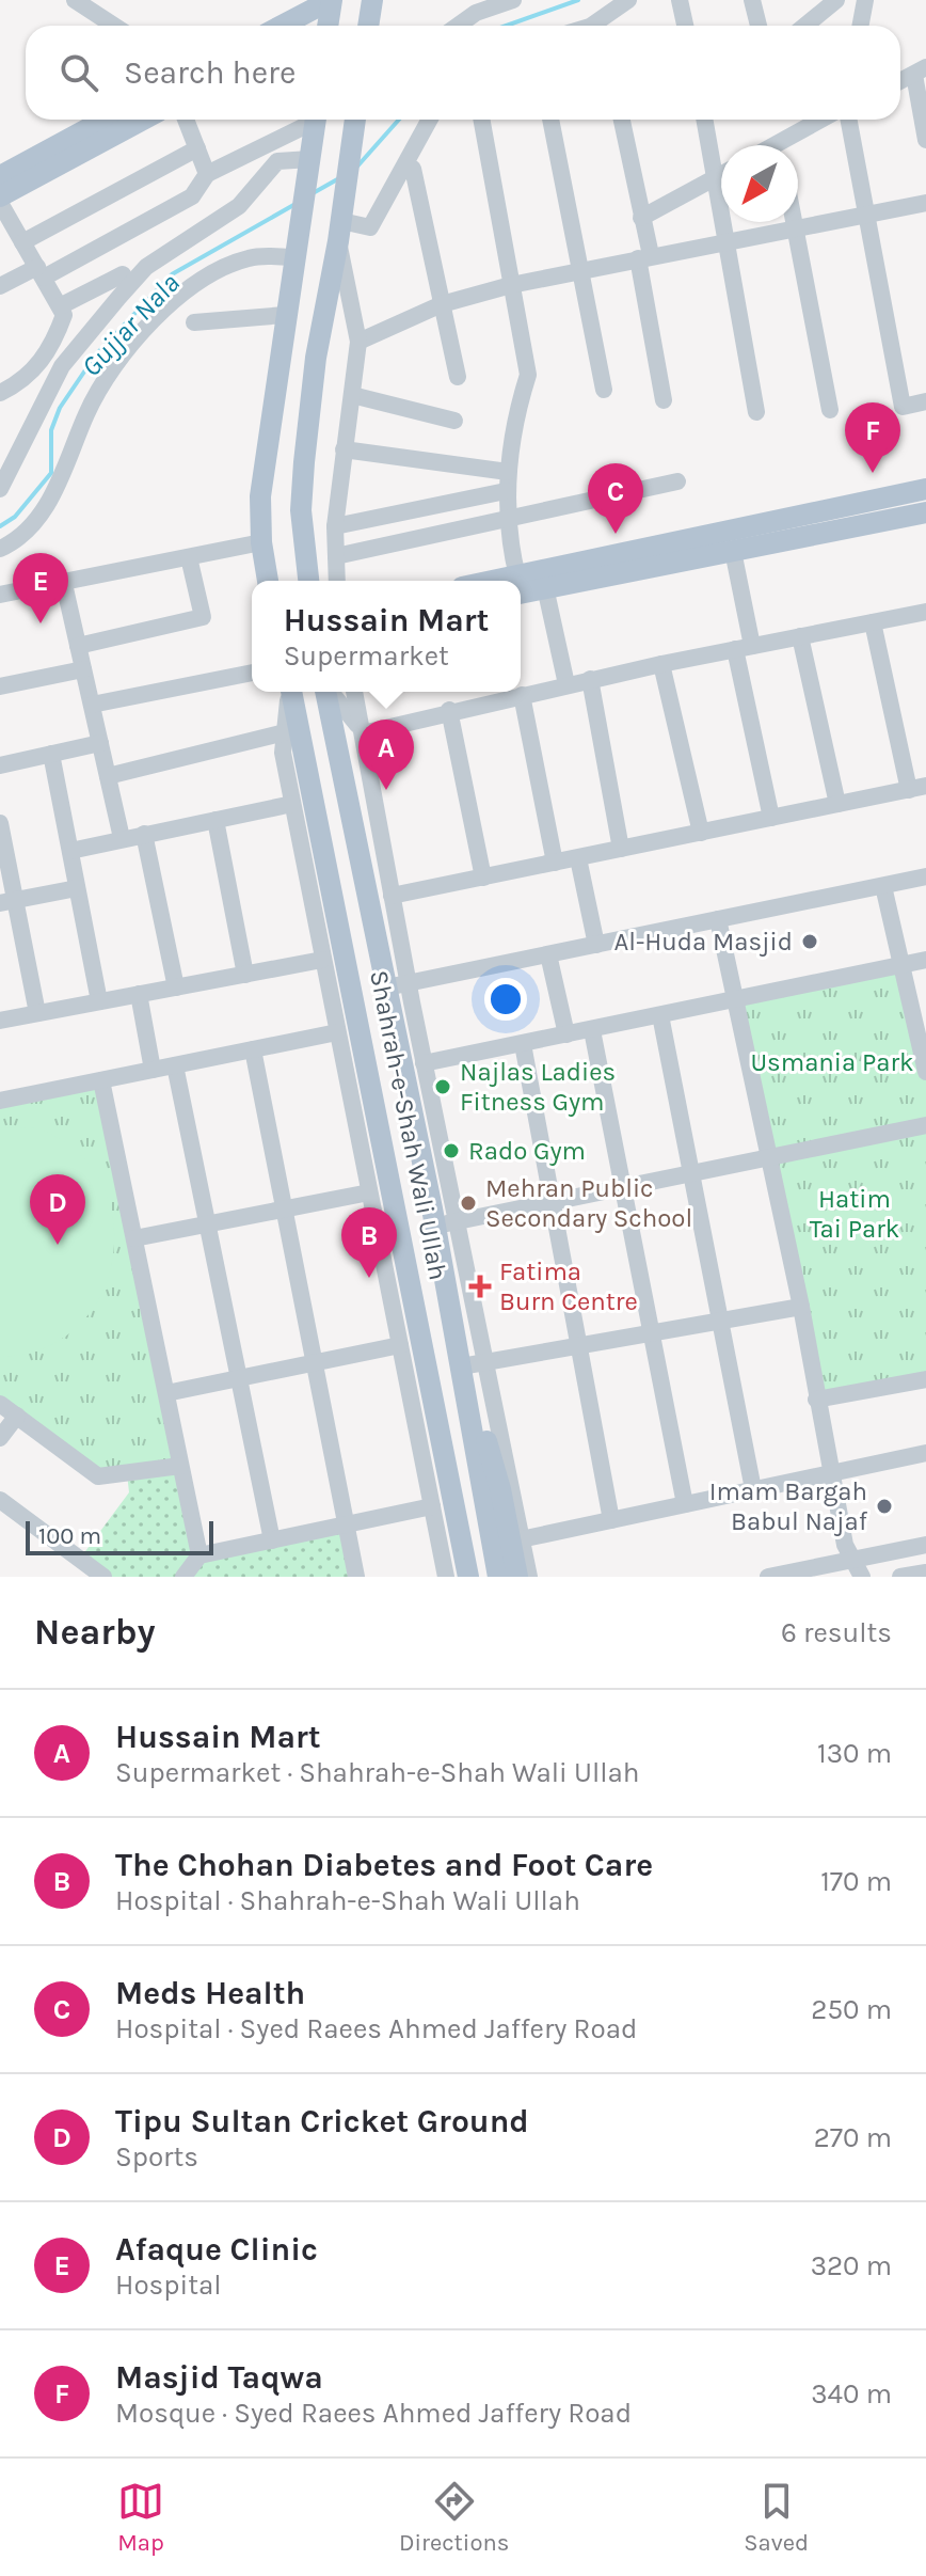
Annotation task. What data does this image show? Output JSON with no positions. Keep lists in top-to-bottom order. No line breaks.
{"streets":{"main road":["Shahrah-e-Shah Wali Ullah"]},"water":["Gujjar Nala"],"parks":["Usmania Park","Hatim Tai Park"],"places":{"other":["Al-Huda Masjid","Najlas Ladies Fitness Gym","Rado Gym","Mehran Public Secondary School","Imam Bargah Babul Najaf"],"health":["Fatima Burn Centre"]},"scale_bar":"100 m","north":"bottom left","page":{"search":"Search here","pins":["F","C","E","A","D","B"],"popup":["Hussain Mart","Supermarket"],"scale":"100 m","heading":["Nearby","6 results"],"list":[{"mark":"A","name":"Hussain Mart","note":"Supermarket · Shahrah-e-Shah Wali Ullah","value":"130 m"},{"mark":"B","name":"The Chohan Diabetes and Foot Care","note":"Hospital · Shahrah-e-Shah Wali Ullah","value":"170 m"},{"mark":"C","name":"Meds Health","note":"Hospital · Syed Raees Ahmed Jaffery Road","value":"250 m"},{"mark":"D","name":"Tipu Sultan Cricket Ground","note":"Sports","value":"270 m"},{"mark":"E","name":"Afaque Clinic","note":"Hospital","value":"320 m"},{"mark":"F","name":"Masjid Taqwa","note":"Mosque · Syed Raees Ahmed Jaffery Road","value":"340 m"}],"nav":["Map","Directions","Saved"]}}
